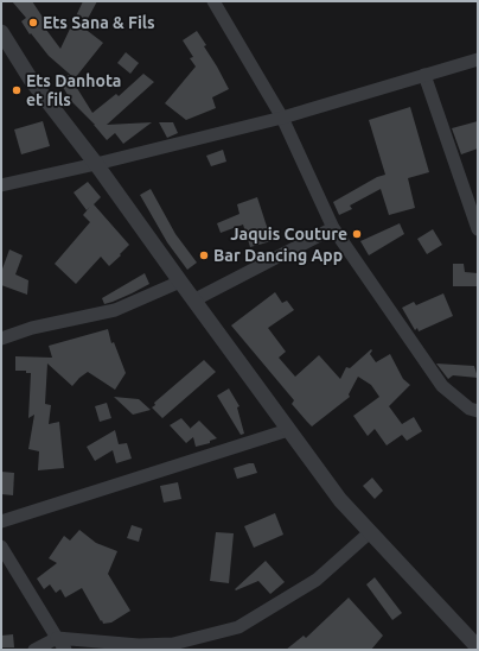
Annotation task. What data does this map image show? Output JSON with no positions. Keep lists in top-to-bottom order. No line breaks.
{"places":["Ets Sana & Fils","Ets Danhota et fils","Jaquis Couture","Bar Dancing App"]}
